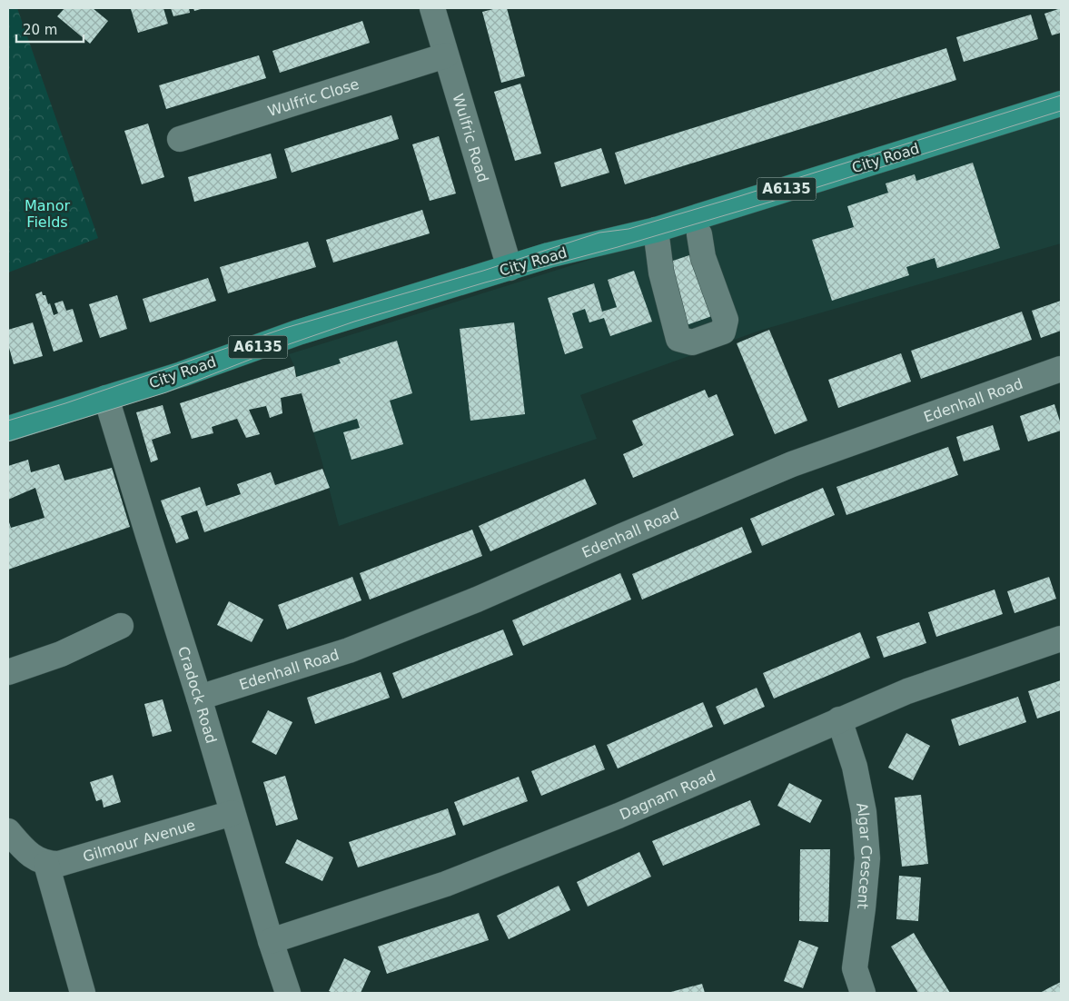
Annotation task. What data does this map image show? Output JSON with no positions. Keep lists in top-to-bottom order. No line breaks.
{"streets":{"main road":["City Road","A6135"],"street":["Wulfric Close","Wulfric Road","Edenhall Road","Cradock Road","Dagnam Road","Gilmour Avenue","Algar Crescent"]},"crossings":[["Wulfric Close","Wulfric Road"],["Wulfric Road","City Road"],["City Road","Cradock Road"],["Edenhall Road","Cradock Road"],["Cradock Road","Dagnam Road"],["Cradock Road","Gilmour Avenue"],["Dagnam Road","Algar Crescent"]],"parks":["Manor Fields"],"scale_bar":"20 m"}
